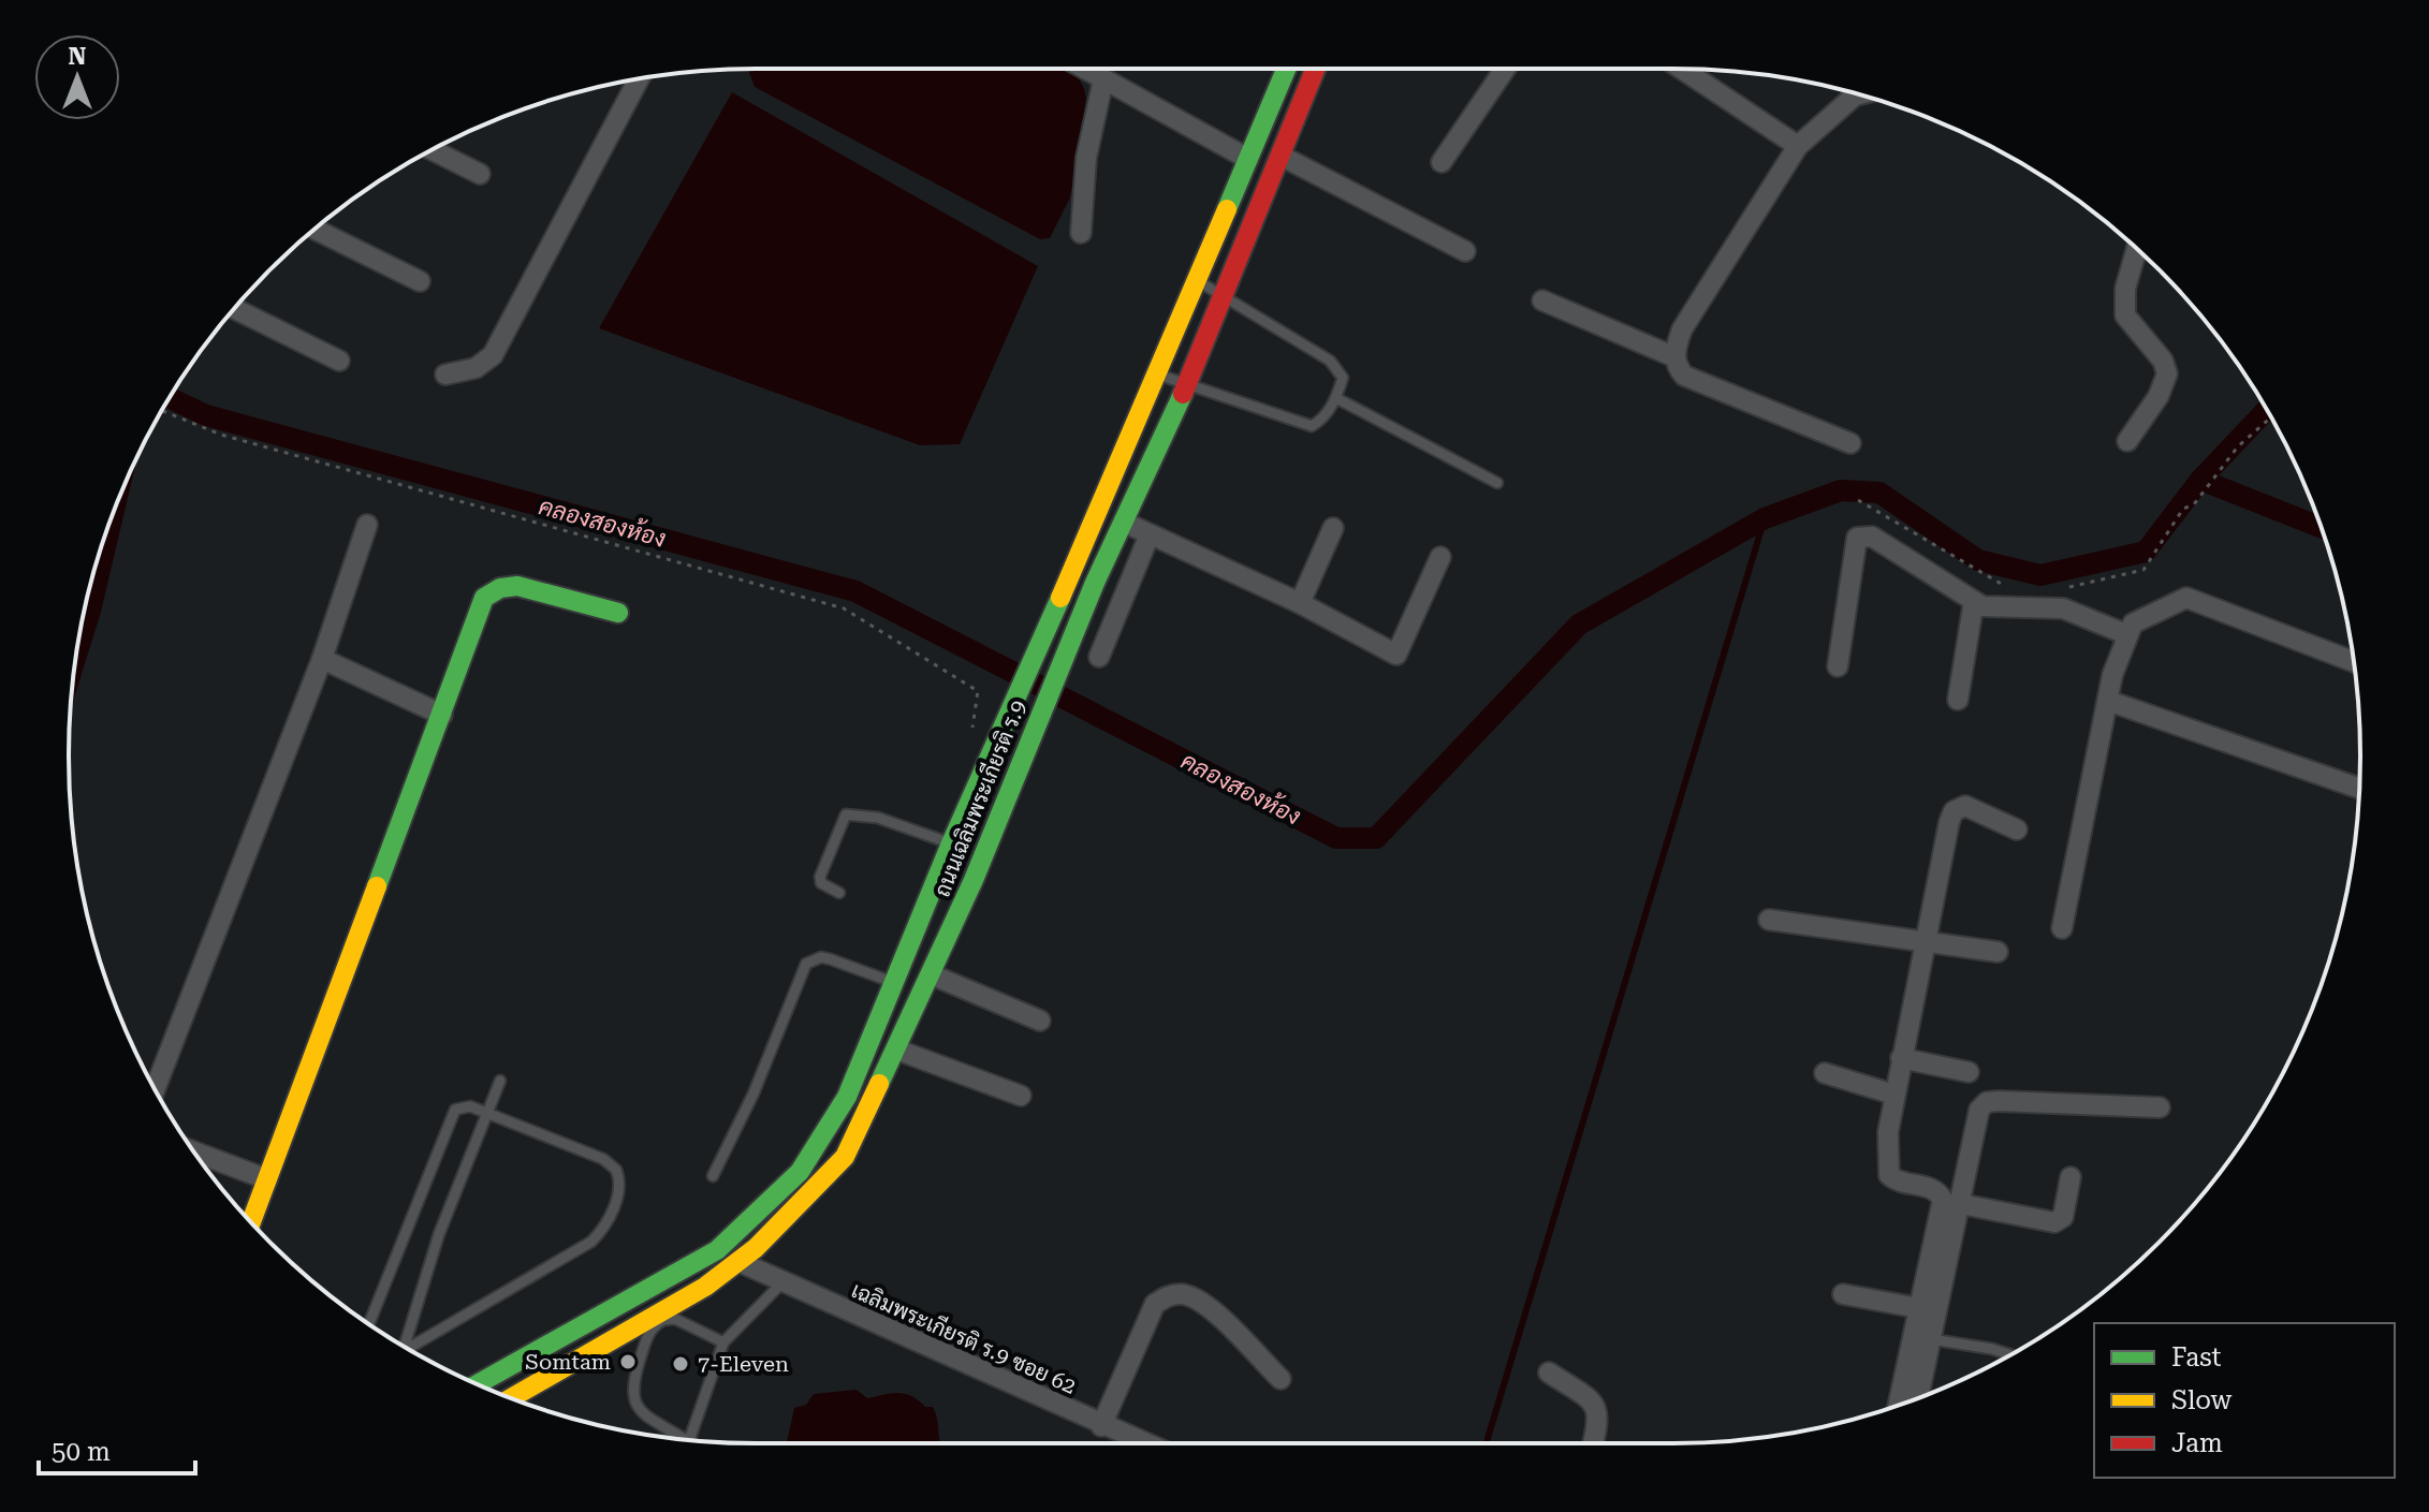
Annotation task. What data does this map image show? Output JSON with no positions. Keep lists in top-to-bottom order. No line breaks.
{"streets":{"main road":["ถนนเฉลิมพระเกียรติ ร.9"],"street":["เฉลิมพระเกียรติ ร.9 ซอย 62"]},"crossings":[["ถนนเฉลิมพระเกียรติ ร.9","เฉลิมพระเกียรติ ร.9 ซอย 62"]],"water":["คลองสองห้อง"],"places":["Somtam","7-Eleven"],"legend":["Fast","Slow","Jam"],"scale_bar":"50 m","north":"top"}
